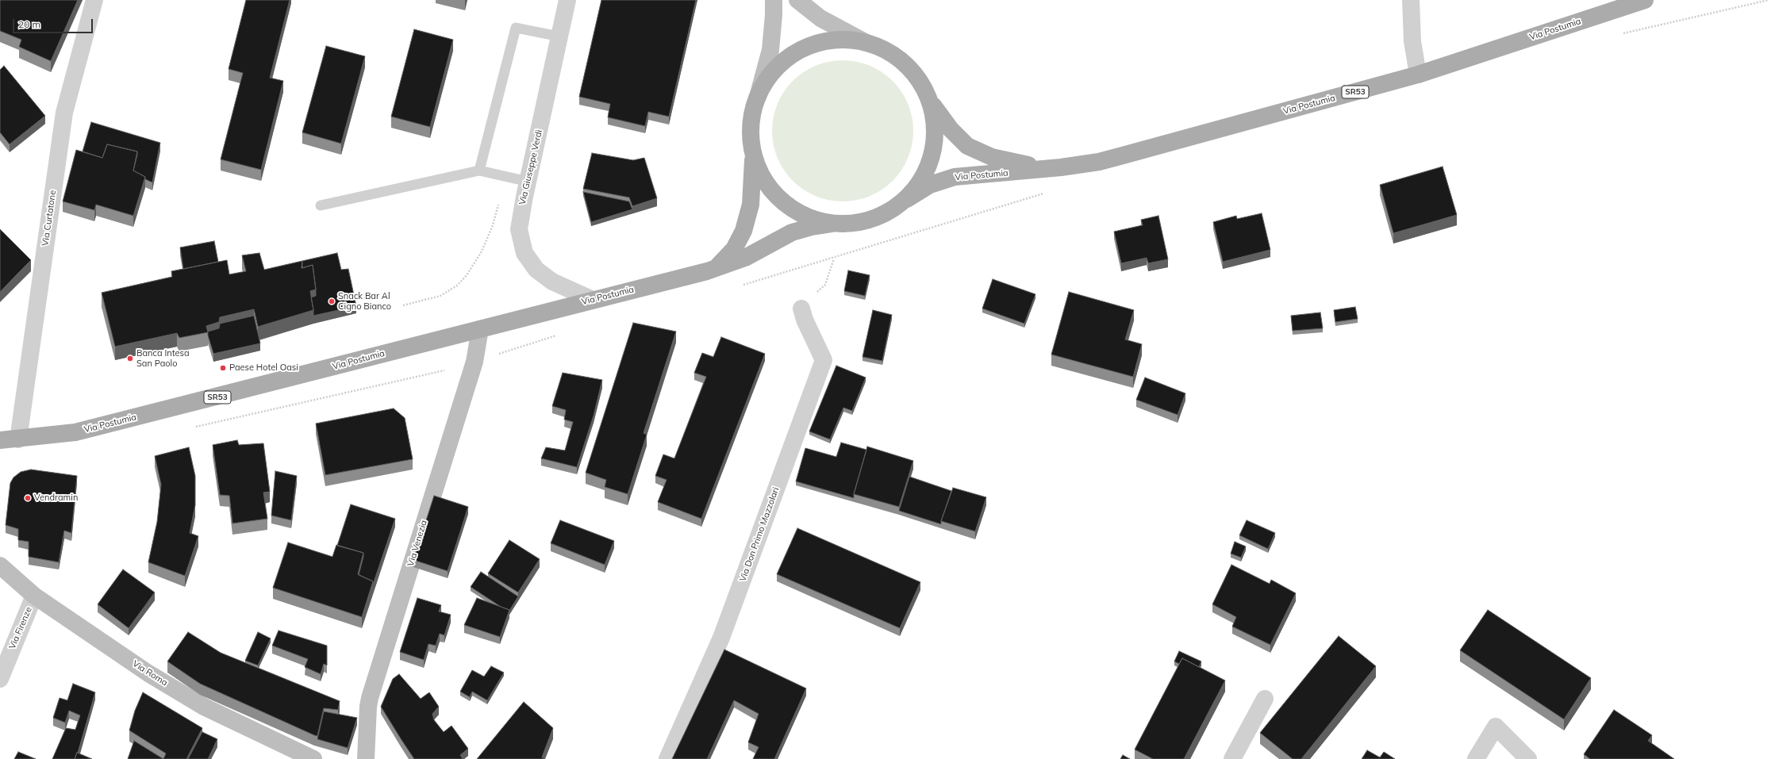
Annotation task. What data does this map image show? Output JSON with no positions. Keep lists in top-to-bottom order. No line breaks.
{"streets":{"main road":["Via Postumia","SR53"],"street":["Via Giuseppe Verdi","Via Curtatone","Via Don Primo Mazzolari","Via Venezia","Via Firenze","Via Roma"]},"crossings":[["Via Postumia","Via Giuseppe Verdi"],["Via Postumia","Via Curtatone"],["Via Postumia","Via Venezia"],["Via Firenze","Via Roma"]],"places":["Snack Bar Al Cigno Bianco","Banca Intesa San Paolo","Paese Hotel Oasi","Vendramin"],"scale_bar":"20 m"}
